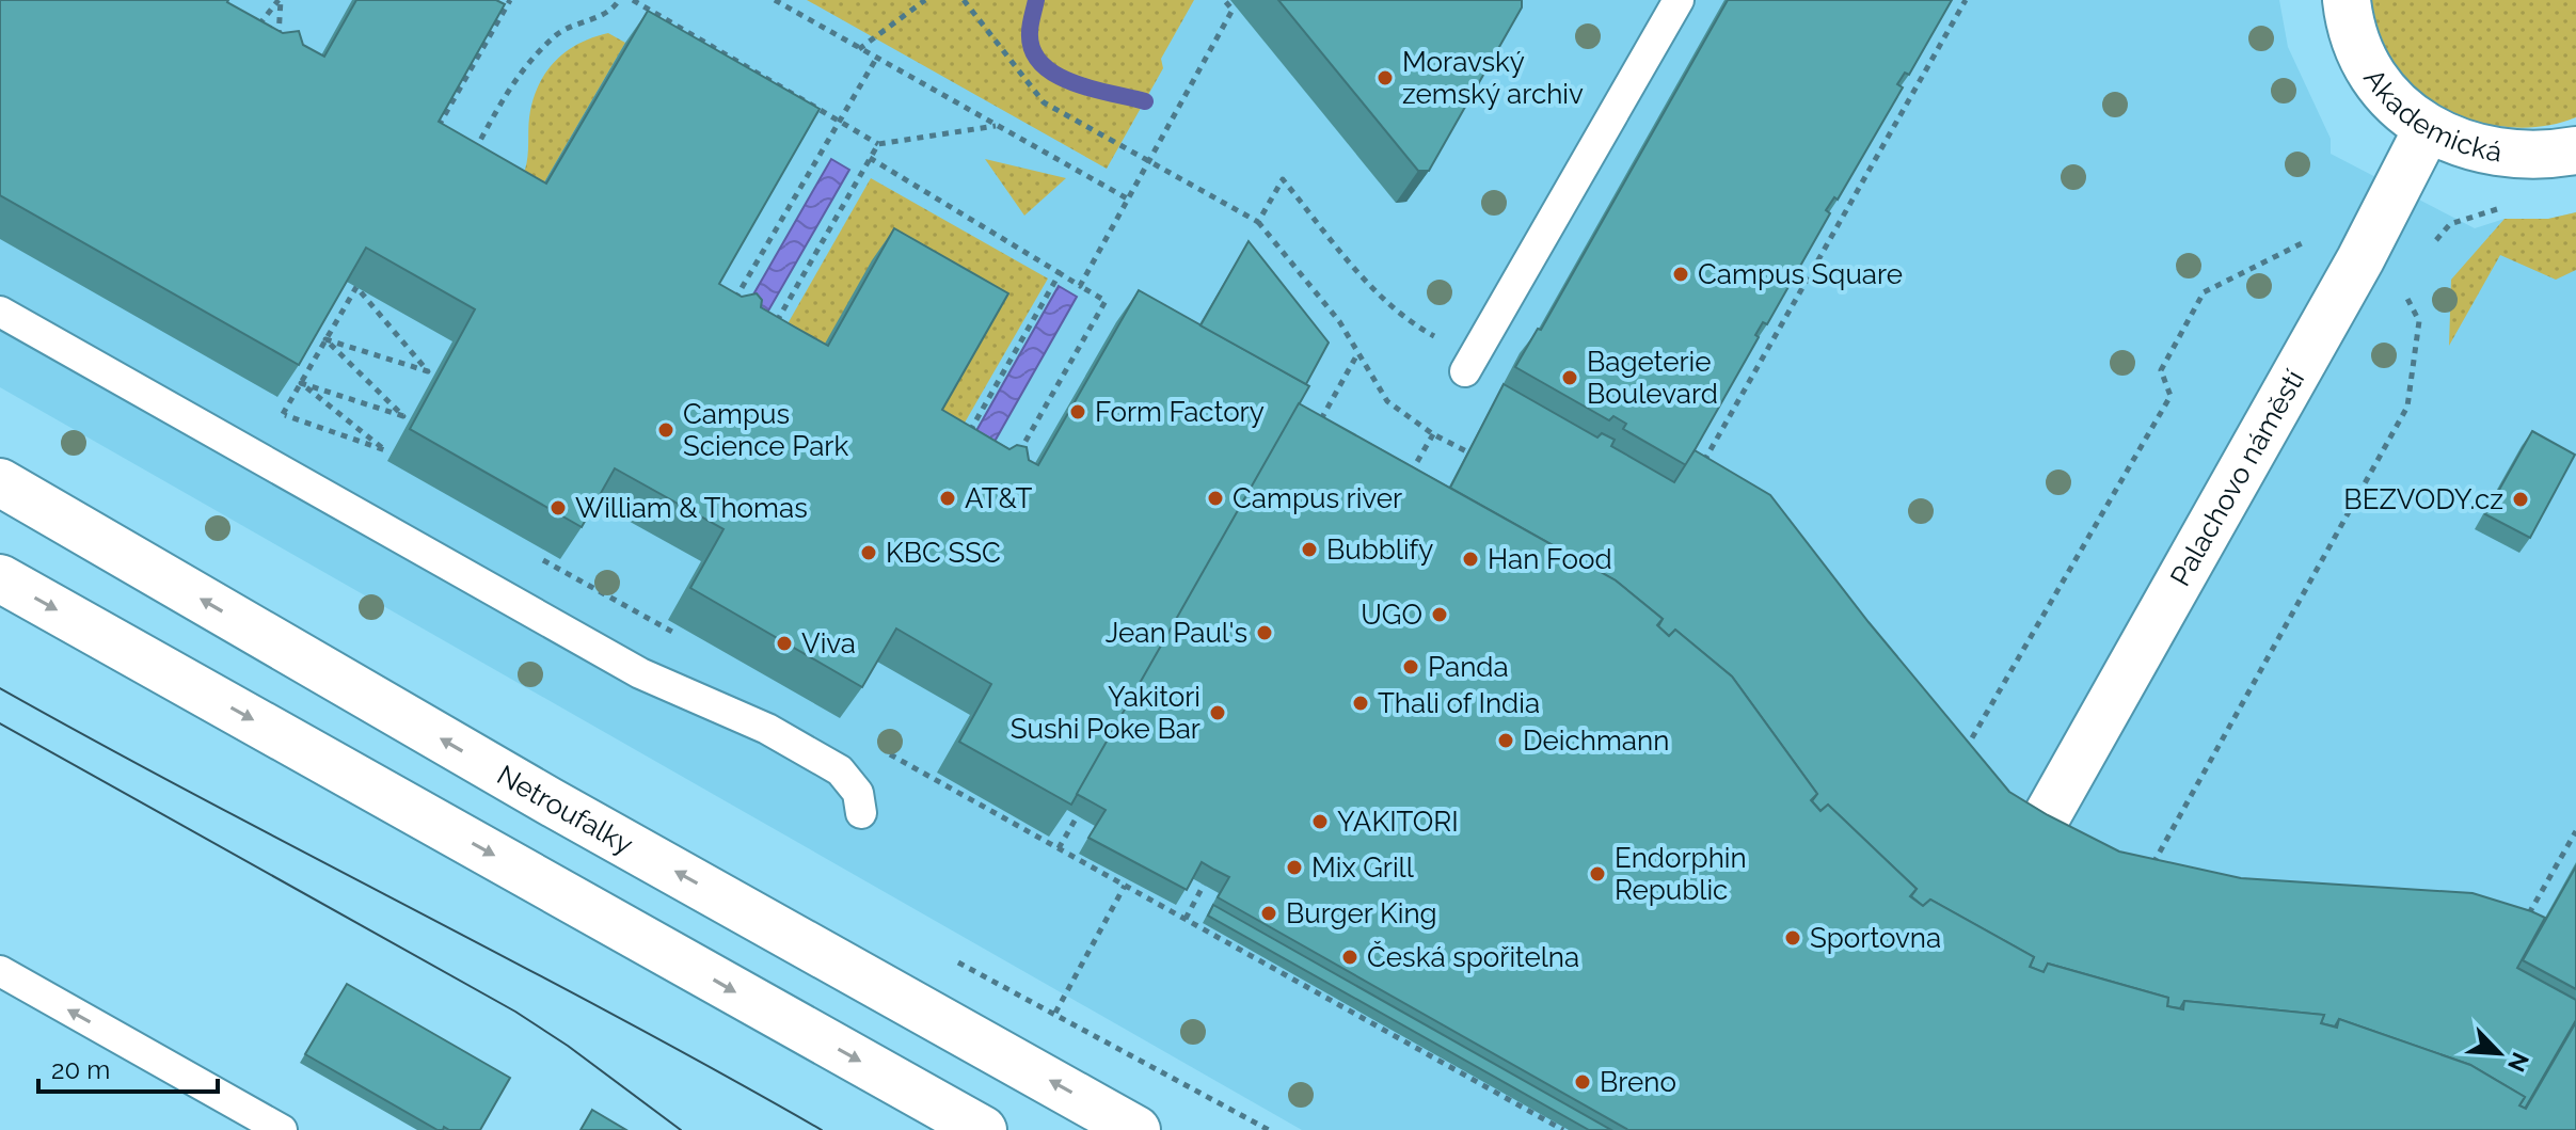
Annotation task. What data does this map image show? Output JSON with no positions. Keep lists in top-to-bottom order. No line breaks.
{"streets":{"street":["Akademická","Palachovo náměstí","Netroufalky"]},"crossings":[["Akademická","Palachovo náměstí"]],"places":["Moravský zemský archiv","Campus Square","Bageterie Boulevard","Form Factory","Campus Science Park","AT&T","Campus river","BEZVODY.cz","William & Thomas","Bubblify","KBC SSC","Han Food","UGO","Jean Paul's","Viva","Panda","Thali of India","Yakitori Sushi Poke Bar","Deichmann","YAKITORI","Mix Grill","Endorphin Republic","Burger King","Sportovna","Česká spořitelna","Breno"],"scale_bar":"20 m","north":"bottom right"}
